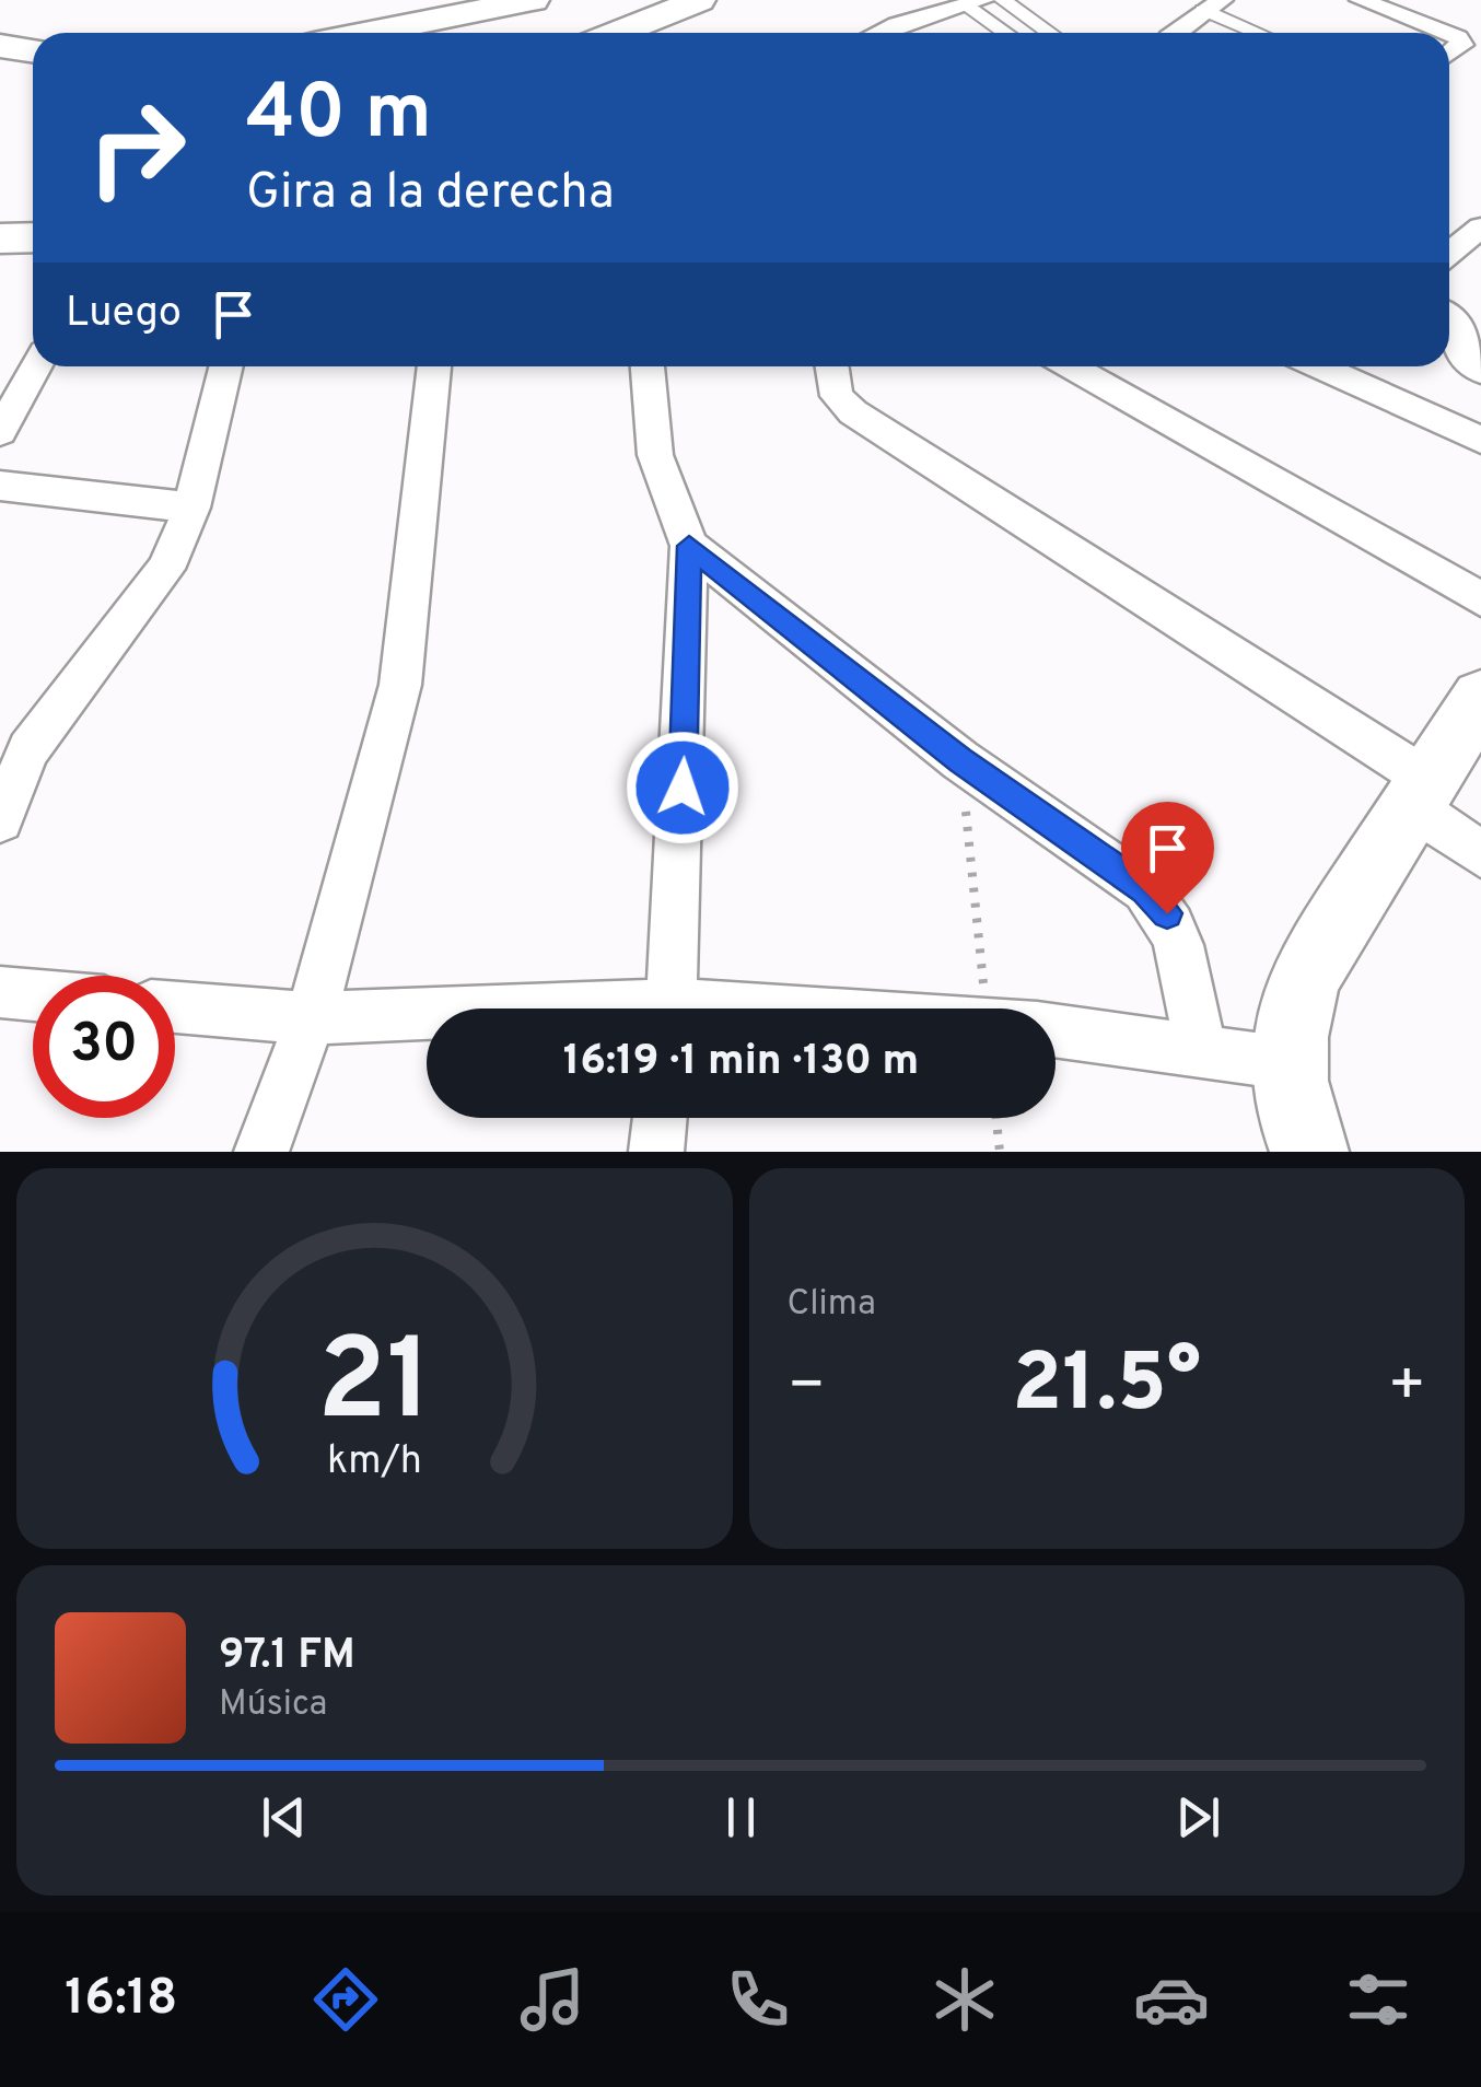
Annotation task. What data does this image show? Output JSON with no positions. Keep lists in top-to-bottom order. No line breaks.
{"page":{"turn":["40 m","Gira a la derecha"],"then":"Luego","limit":"30","trip":"16:19 · 1 min · 130 m","tile":"Clima","heat":["−","21.5°","+"],"song":["97.1 FM","Música"],"tabs":"16:18","gauge":["21","km/h"]}}
